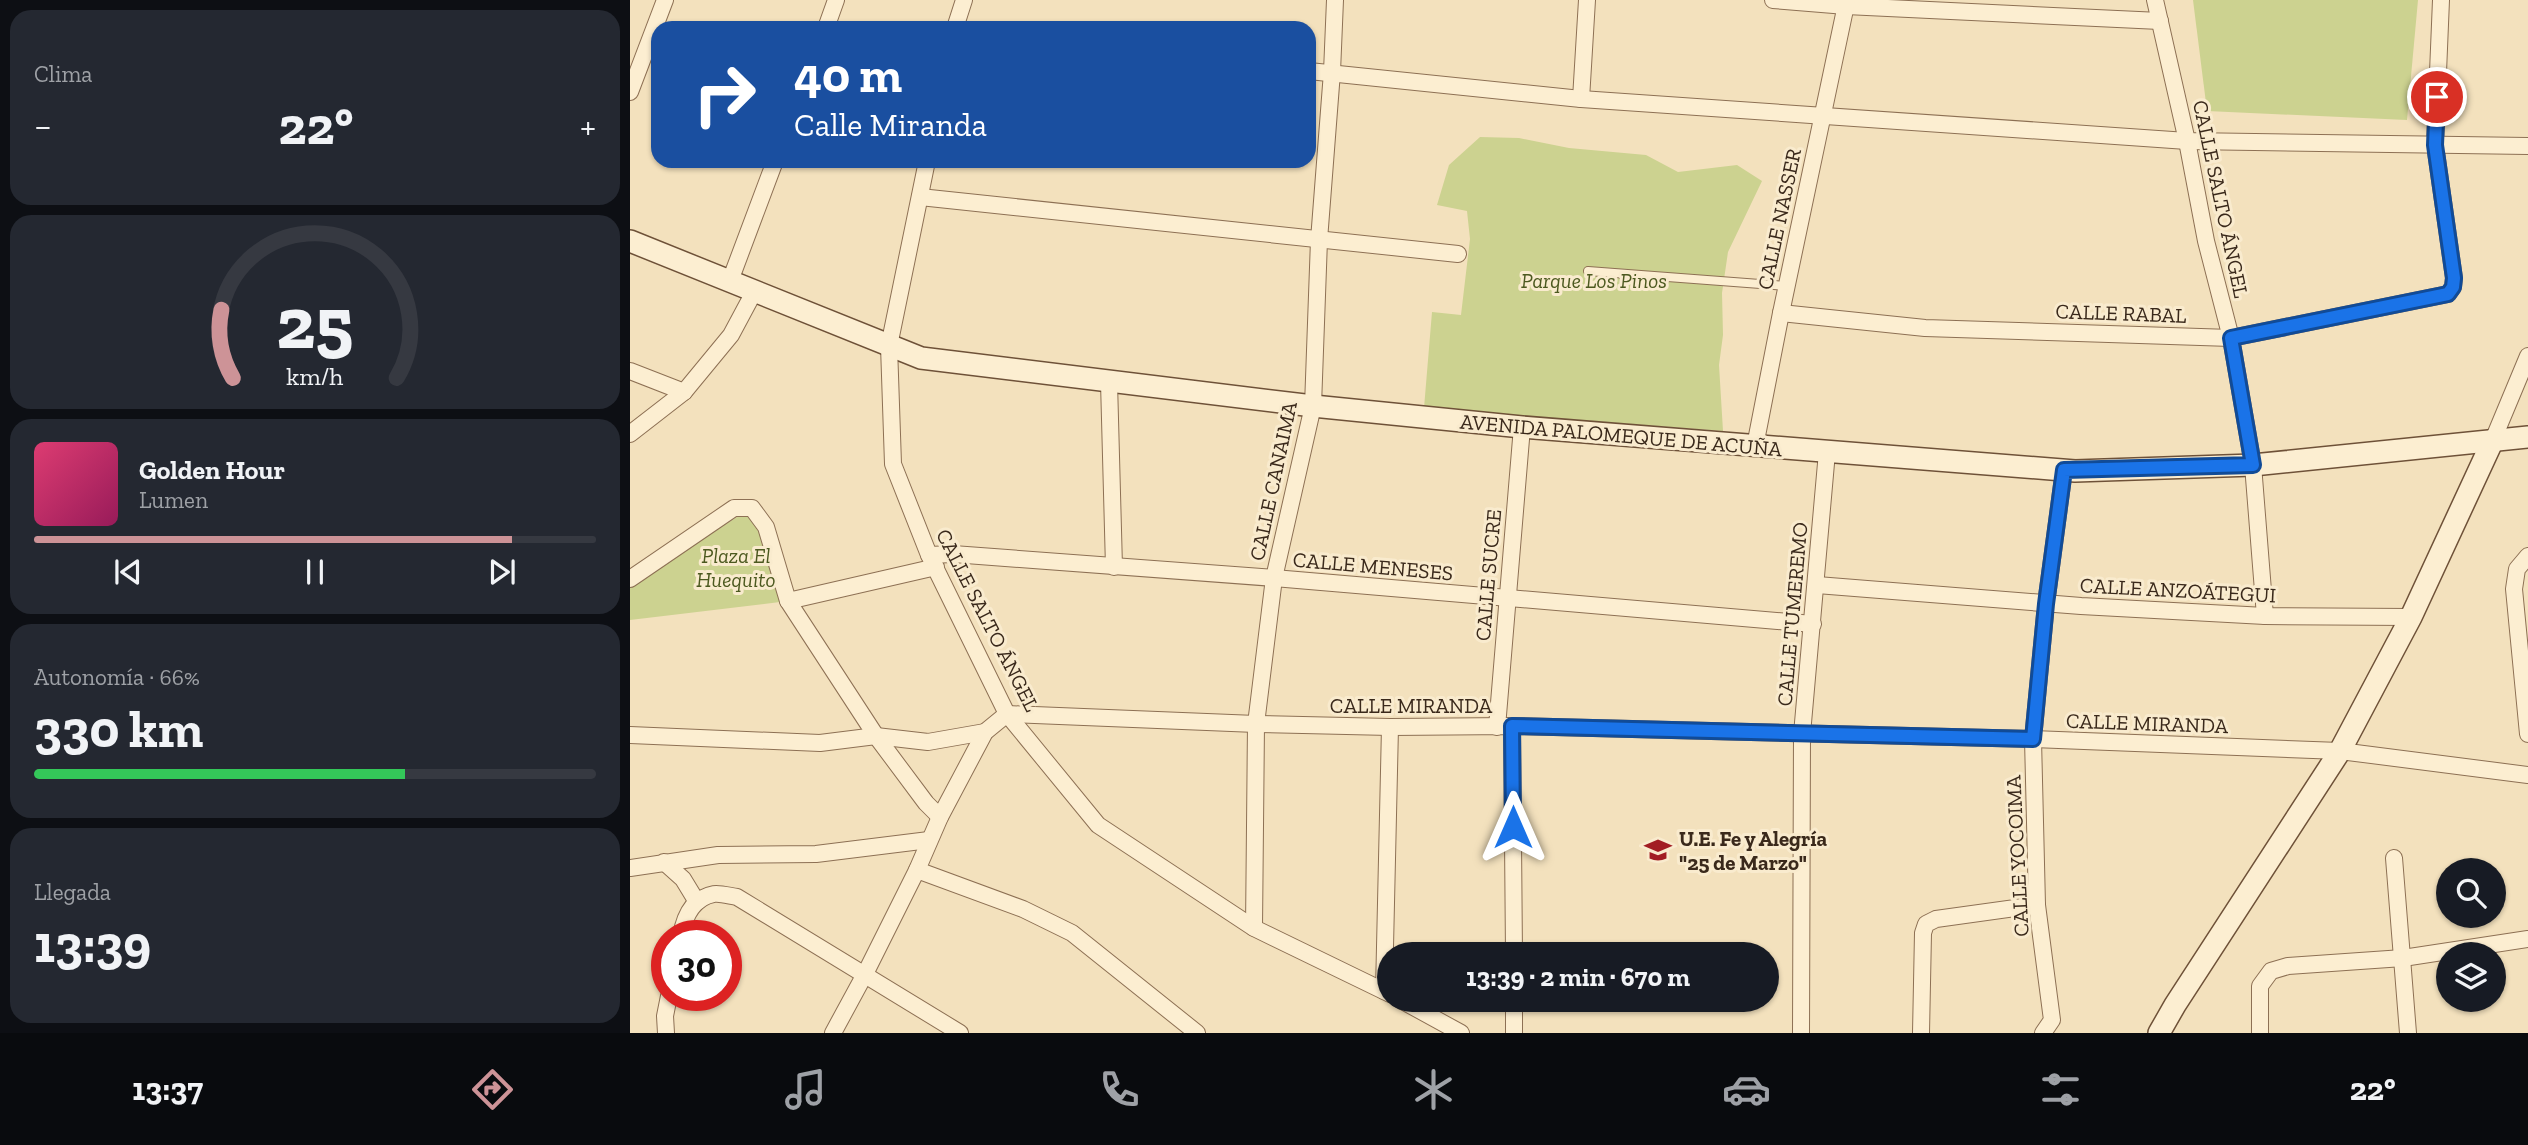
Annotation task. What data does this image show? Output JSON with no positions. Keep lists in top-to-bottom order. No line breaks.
{"streets":{"street":["CALLE SALTO ÁNGEL","CALLE NASSER","CALLE RABAL","AVENIDA PALOMEQUE DE ACUÑA","CALLE CANAIMA","CALLE MENESES","CALLE SUCRE","CALLE ANZOÁTEGUI","CALLE TUMEREMO","CALLE MIRANDA","CALLE YOCOIMA"]},"crossings":[["CALLE SALTO ÁNGEL","CALLE RABAL"],["CALLE SALTO ÁNGEL","AVENIDA PALOMEQUE DE ACUÑA"],["CALLE SALTO ÁNGEL","CALLE CANAIMA"],["CALLE SALTO ÁNGEL","CALLE MENESES"],["CALLE SALTO ÁNGEL","CALLE ANZOÁTEGUI"],["CALLE SALTO ÁNGEL","CALLE MIRANDA"],["CALLE NASSER","CALLE RABAL"],["CALLE NASSER","AVENIDA PALOMEQUE DE ACUÑA"],["AVENIDA PALOMEQUE DE ACUÑA","CALLE CANAIMA"],["AVENIDA PALOMEQUE DE ACUÑA","CALLE SUCRE"],["AVENIDA PALOMEQUE DE ACUÑA","CALLE TUMEREMO"],["AVENIDA PALOMEQUE DE ACUÑA","CALLE YOCOIMA"],["CALLE CANAIMA","CALLE MENESES"],["CALLE CANAIMA","CALLE MIRANDA"],["CALLE MENESES","CALLE SUCRE"],["CALLE MENESES","CALLE TUMEREMO"],["CALLE SUCRE","CALLE MIRANDA"],["CALLE ANZOÁTEGUI","CALLE TUMEREMO"],["CALLE ANZOÁTEGUI","CALLE YOCOIMA"],["CALLE TUMEREMO","CALLE MIRANDA"],["CALLE MIRANDA","CALLE YOCOIMA"]],"parks":["Parque Los Pinos","Plaza El Huequito"],"places":{"school or university":["U.E. Fe y Alegría \"25 de Marzo\""]},"page":{"tile":["Clima",["Autonomía · 66%","330 km"],["Llegada","13:39"]],"turn":["40 m","Calle Miranda"],"heat":["−","22°","+"],"song":["Golden Hour","Lumen"],"limit":"30","trip":"13:39 · 2 min · 670 m","tabs":["13:37","22°"],"gauge":["25","km/h"]}}
